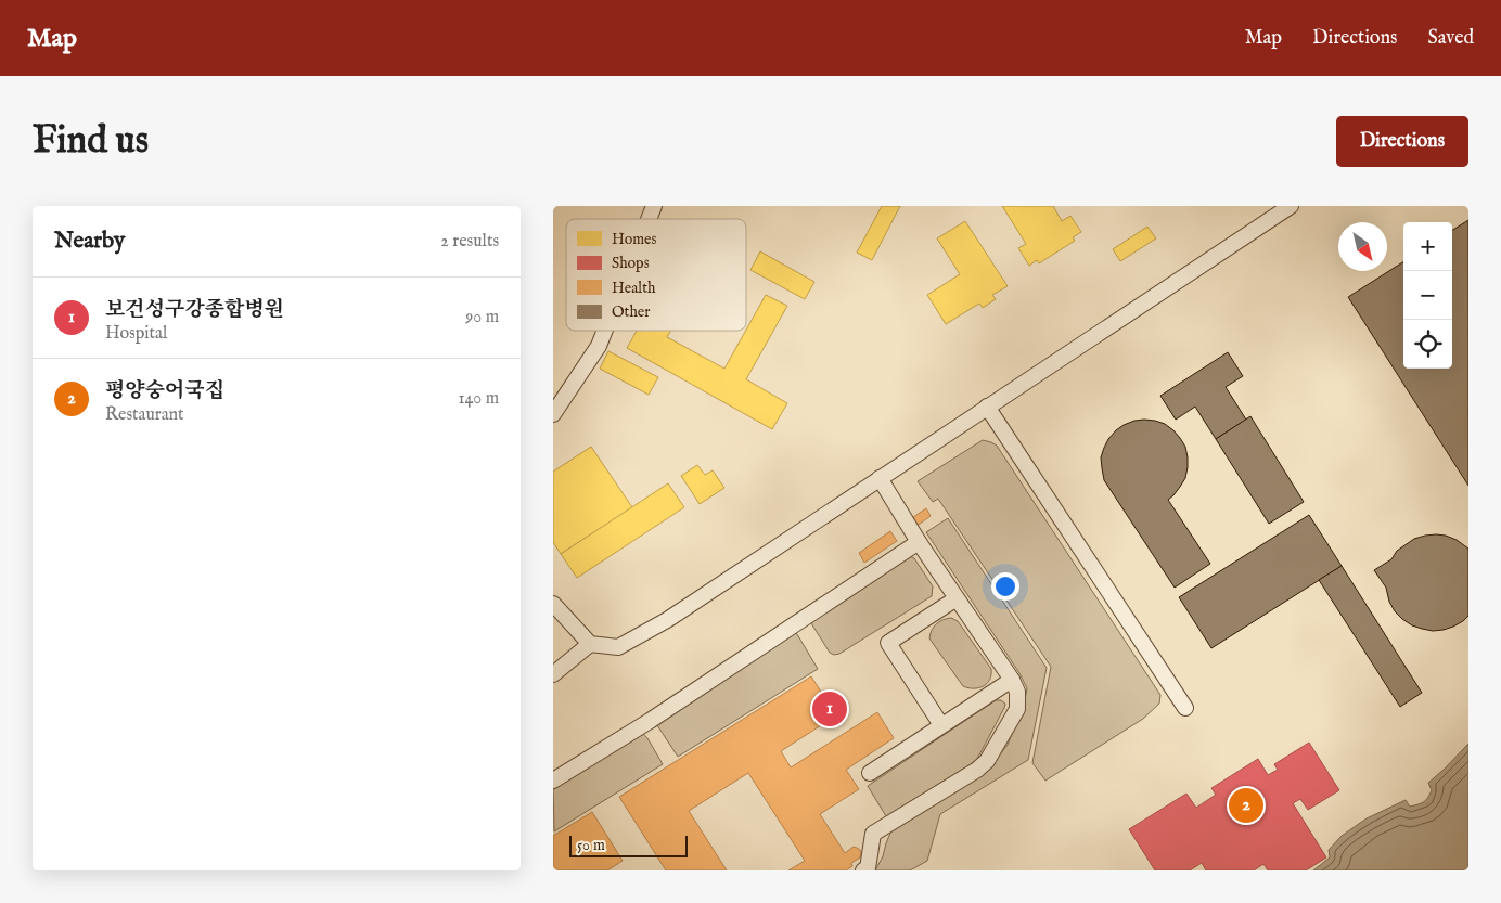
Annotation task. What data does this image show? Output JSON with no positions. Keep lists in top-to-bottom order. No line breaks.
{"legend":["Homes","Shops","Health","Other"],"scale_bar":"50 m","north":"bottom right","page":{"header":"Map","nav":["Map","Directions","Saved"],"buttons":"Directions","title":"Find us","heading":["Nearby","2 results"],"map_buttons":["+","−"],"list":[{"mark":"1","name":"보건성구강종합병원","note":"Hospital","value":"90 m"},{"mark":"2","name":"평양숭어국집","note":"Restaurant","value":"140 m"}],"pins":["1","2"],"scale":"50 m"}}
